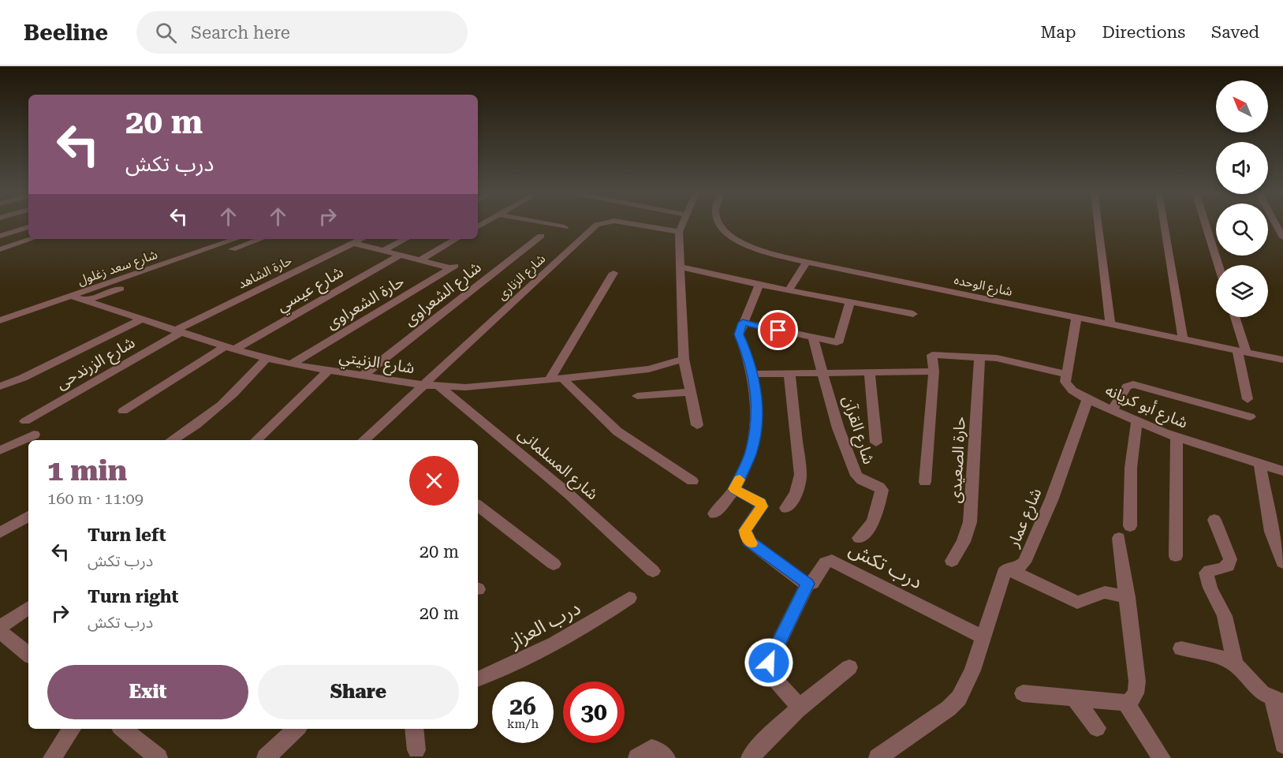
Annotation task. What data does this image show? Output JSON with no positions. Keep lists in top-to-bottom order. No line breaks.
{"streets":{"street":["شارع سعد زغلول","حارة الشاهد","شارع الزنارى","شارع الوحده","شارع عيسي","شارع الشعراوى","حارة الشعراوى","شارع الزنيتي","شارع الزرندحى","شارع أبو كريانه","شارع القرآن","حارة الصعيدى","شارع المسلمانى","شارع عمار","درب تكش","درب العزاز"]},"crossings":[["شارع سعد زغلول","شارع الزنيتي"],["حارة الشاهد","شارع الزنيتي"],["حارة الشاهد","شارع الزرندحى"],["شارع الزنارى","شارع الزنيتي"],["شارع عيسي","شارع الزنيتي"],["شارع الشعراوى","شارع الزنيتي"],["حارة الشعراوى","شارع الزنيتي"],["شارع الزنيتي","شارع الزرندحى"],["شارع الزنيتي","شارع المسلمانى"],["شارع أبو كريانه","شارع عمار"]],"north":"top left","page":{"header":"Beeline","search":"Search here","nav":["Map","Directions","Saved"],"turn":["20 m","درب تكش"],"heading":["1 min","160 m · 11:09"],"list":[{"name":"Turn left","note":"درب تكش","value":"20 m"},{"name":"Turn right","note":"درب تكش","value":"20 m"}],"buttons":["Exit","Share"],"speed":"26 km/h","limit":"30"}}
